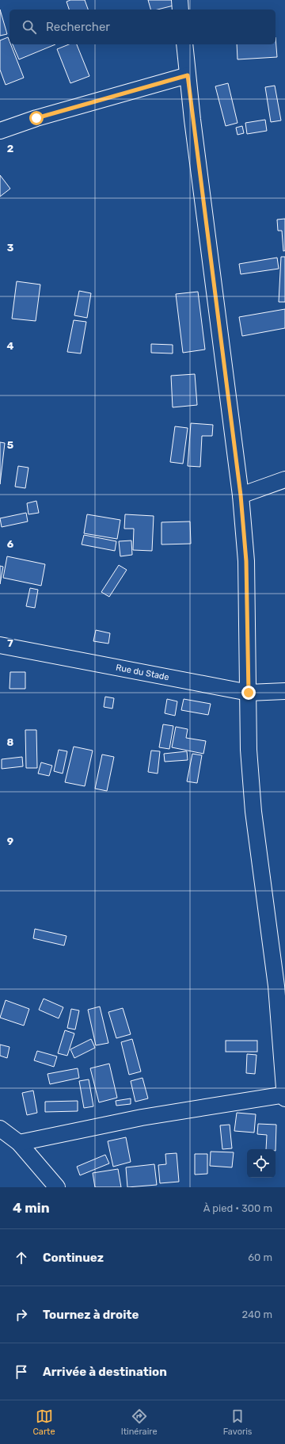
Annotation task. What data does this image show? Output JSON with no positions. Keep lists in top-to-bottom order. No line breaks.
{"streets":{"street":["Rue du Stade"]},"page":{"search":"Rechercher","heading":["4 min","À pied · 300 m"],"list":[["Continuez","60 m"],["Tournez à droite","240 m"],"Arrivée à destination"],"nav":["Carte","Itinéraire","Favoris"]},"grid":{"rows":["2","3","4","5","6","7","8","9"]}}
